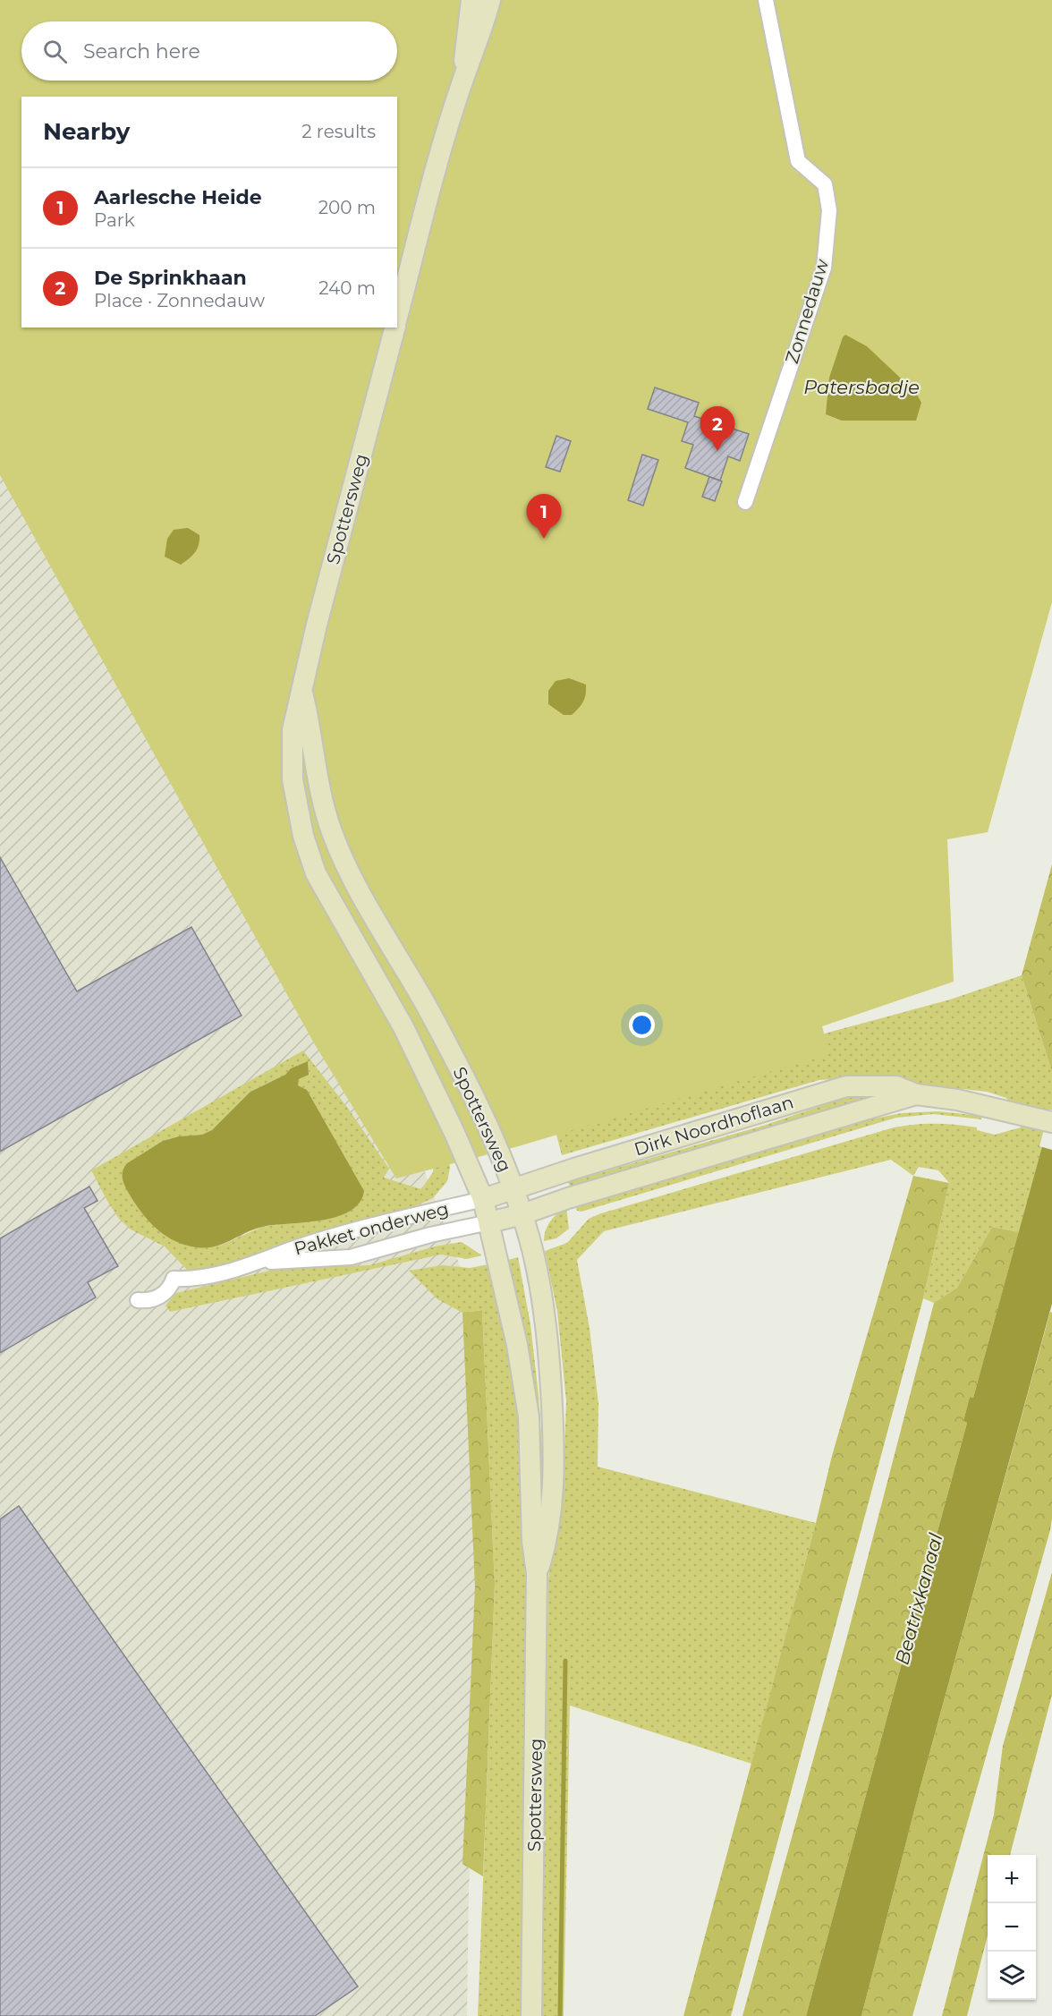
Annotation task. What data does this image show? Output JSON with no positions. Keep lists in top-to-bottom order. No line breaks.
{"streets":{"main road":["Spottersweg","Dirk Noordhoflaan"],"street":["Zonnedauw","Pakket onderweg"]},"crossings":[["Spottersweg","Dirk Noordhoflaan"],["Spottersweg","Pakket onderweg"],["Dirk Noordhoflaan","Pakket onderweg"]],"water":["Patersbadje","Beatrixkanaal"],"page":{"search":"Search here","heading":["Nearby","2 results"],"list":[{"mark":"1","name":"Aarlesche Heide","note":"Park","value":"200 m"},{"mark":"2","name":"De Sprinkhaan","note":"Place · Zonnedauw","value":"240 m"}],"pins":["2","1"],"map_buttons":["+","−"]}}
